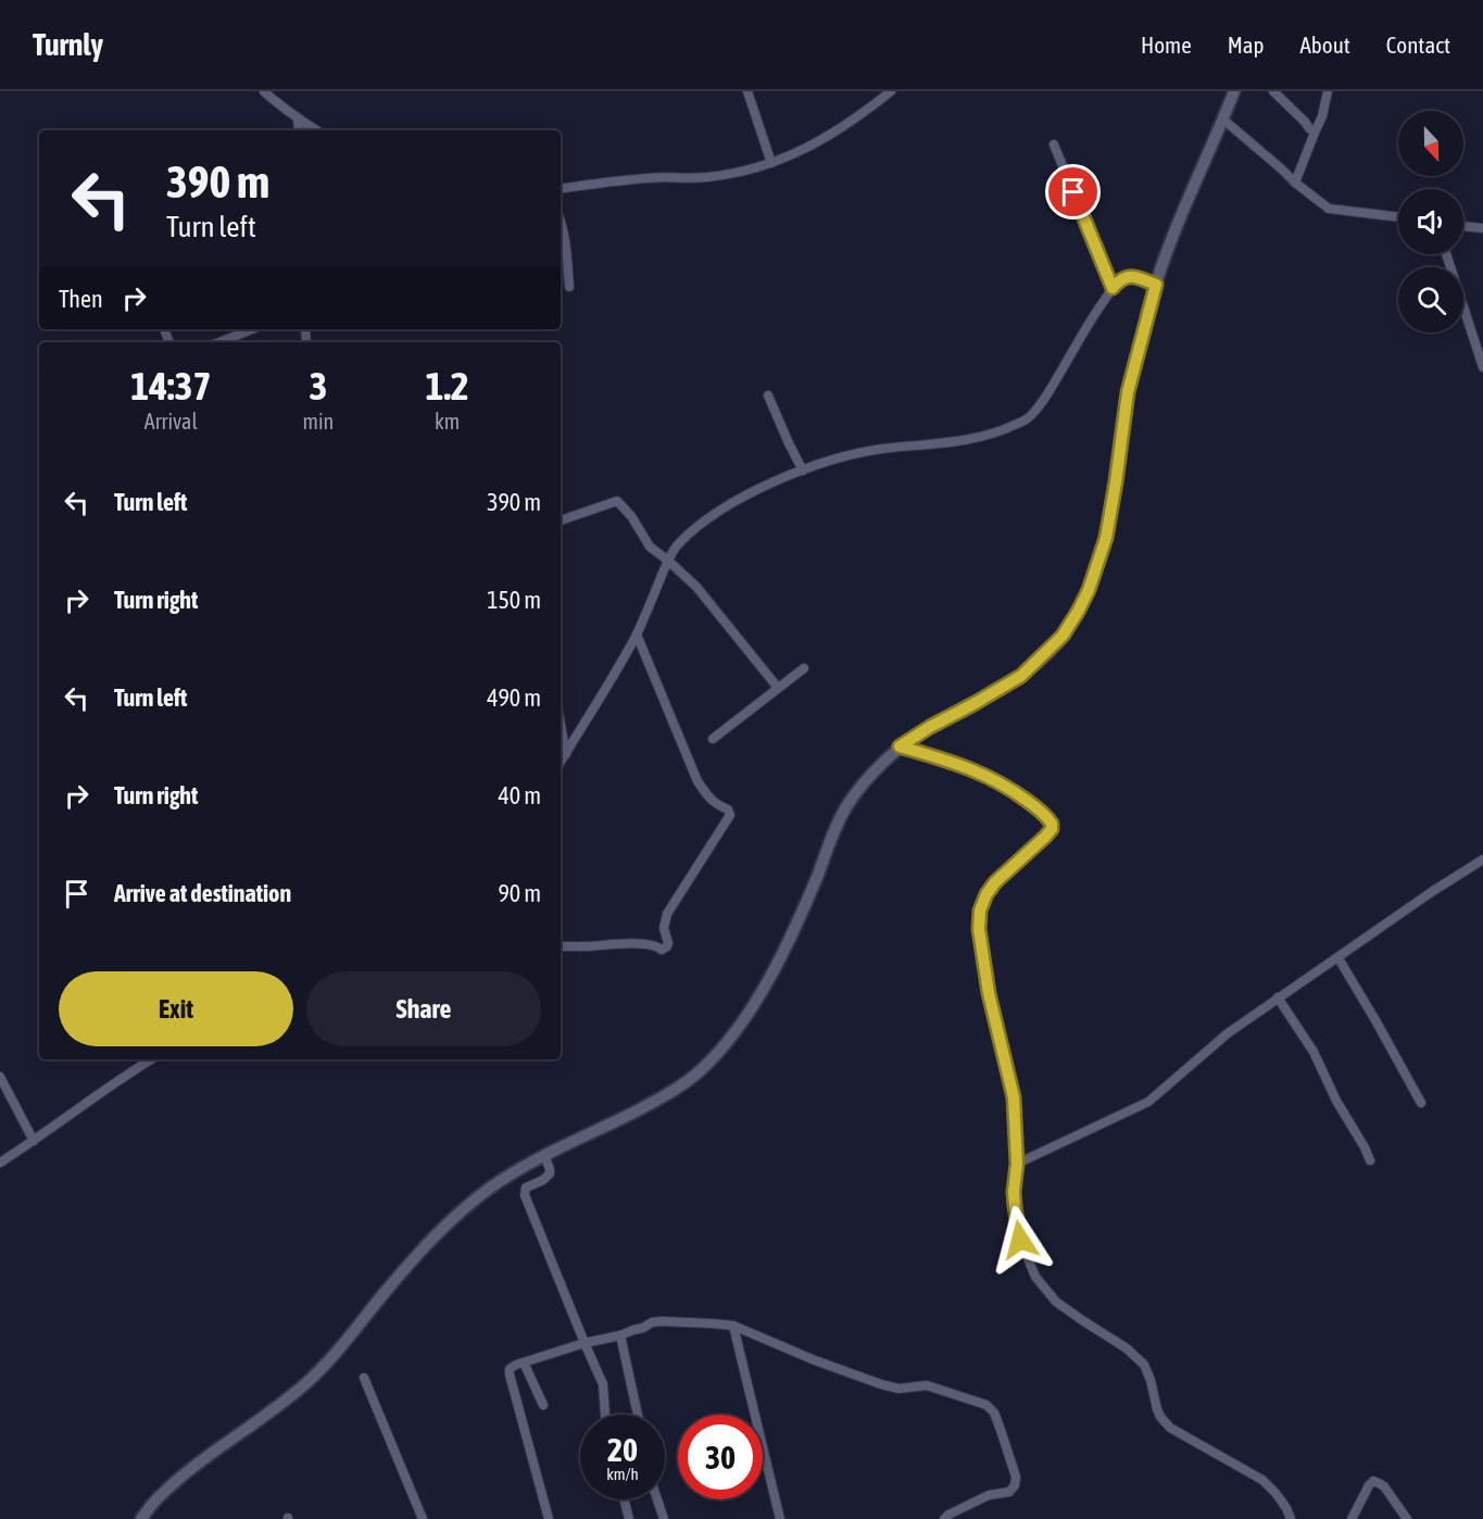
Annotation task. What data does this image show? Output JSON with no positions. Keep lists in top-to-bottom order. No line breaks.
{"north":"bottom","page":{"header":"Turnly","nav":["Home","Map","About","Contact"],"turn":["390 m","Turn left"],"then":"Then","eta":["14:37","Arrival","3","min","1.2","km"],"list":[{"name":"Turn left","value":"390 m"},{"name":"Turn right","value":"150 m"},{"name":"Turn left","value":"490 m"},{"name":"Turn right","value":"40 m"},{"name":"Arrive at destination","value":"90 m"}],"buttons":["Exit","Share"],"speed":"20 km/h","limit":"30"}}
